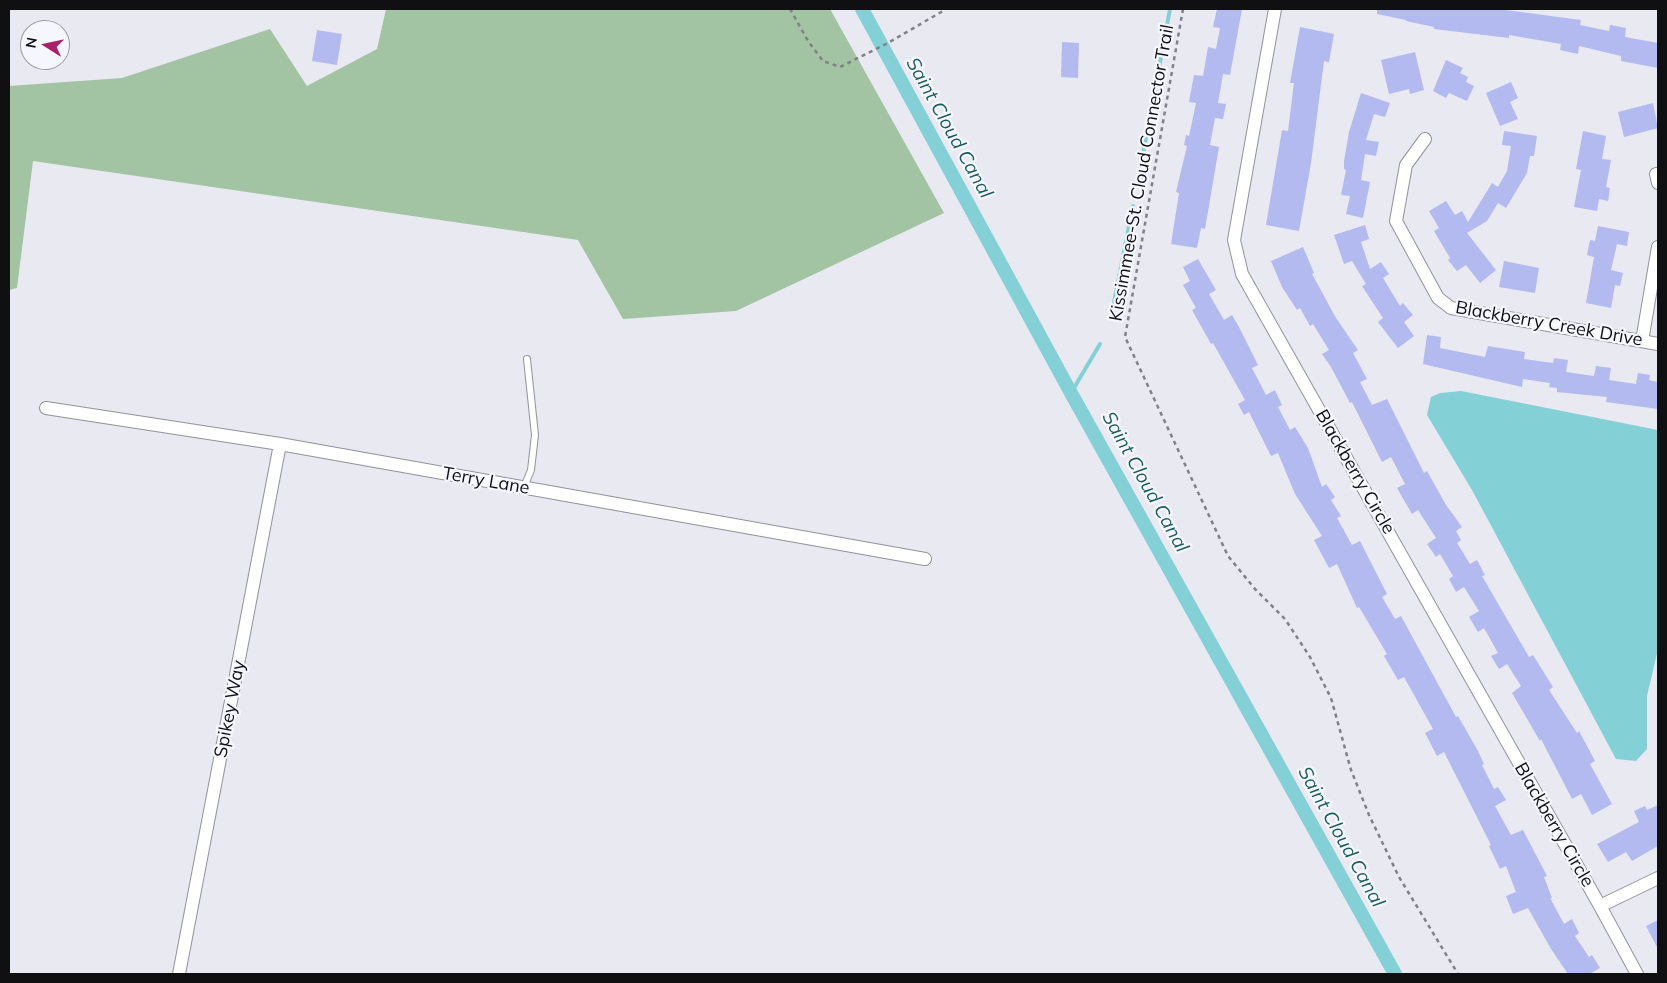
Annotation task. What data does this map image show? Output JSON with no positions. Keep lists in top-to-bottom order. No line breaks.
{"streets":{"street":["Blackberry Creek Drive","Blackberry Circle","Terry Lane","Spikey Way"],"path":["Kissimmee-St. Cloud Connector Trail"]},"crossings":[["Terry Lane","Spikey Way"]],"water":["Saint Cloud Canal"],"north":"left"}
